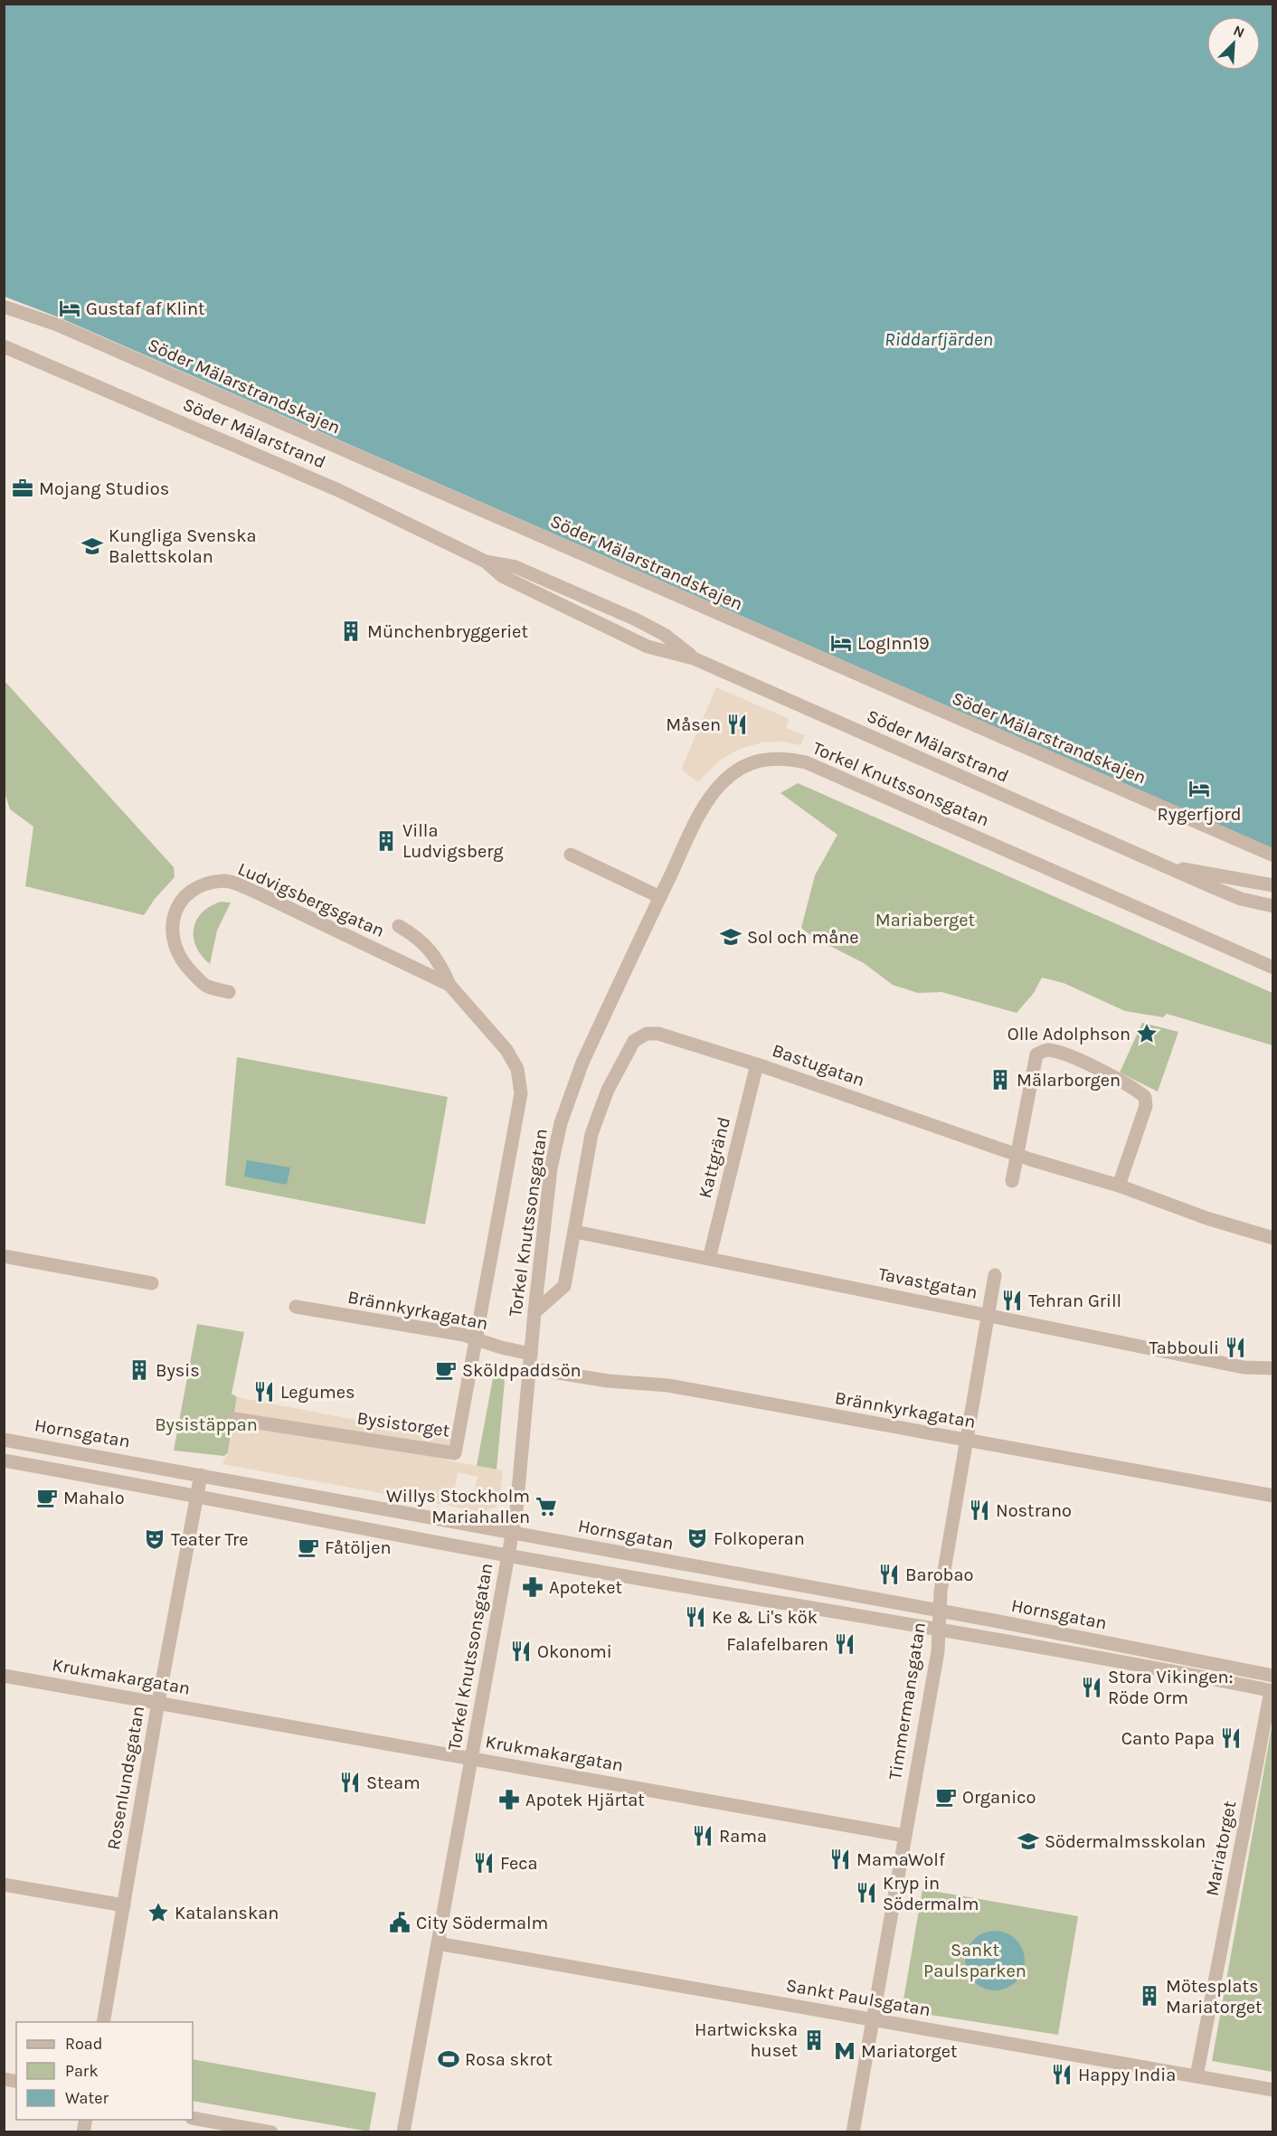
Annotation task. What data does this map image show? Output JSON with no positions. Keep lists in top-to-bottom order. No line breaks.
{"streets":{"street":["Söder Mälarstrandskajen","Söder Mälarstrand","Torkel Knutssonsgatan","Ludvigsbergsgatan","Bastugatan","Kattgränd","Tavastgatan","Brännkyrkagatan","Bysistorget","Hornsgatan","Krukmakargatan","Timmermansgatan","Rosenlundsgatan","Mariatorget","Sankt Paulsgatan"]},"crossings":[["Torkel Knutssonsgatan","Bastugatan"],["Torkel Knutssonsgatan","Brännkyrkagatan"],["Torkel Knutssonsgatan","Hornsgatan"],["Torkel Knutssonsgatan","Krukmakargatan"],["Torkel Knutssonsgatan","Sankt Paulsgatan"],["Ludvigsbergsgatan","Brännkyrkagatan"],["Ludvigsbergsgatan","Bysistorget"],["Bastugatan","Kattgränd"],["Bastugatan","Tavastgatan"],["Kattgränd","Tavastgatan"],["Tavastgatan","Timmermansgatan"],["Brännkyrkagatan","Bysistorget"],["Brännkyrkagatan","Timmermansgatan"],["Hornsgatan","Timmermansgatan"],["Hornsgatan","Rosenlundsgatan"],["Hornsgatan","Mariatorget"],["Krukmakargatan","Timmermansgatan"],["Krukmakargatan","Rosenlundsgatan"],["Timmermansgatan","Sankt Paulsgatan"],["Mariatorget","Sankt Paulsgatan"]],"water":["Riddarfjärden"],"parks":["Mariaberget","Bysistäppan","Sankt Paulsparken"],"places":{"hotel":["Gustaf af Klint","LogInn19","Rygerfjord"],"office":["Mojang Studios"],"school or university":["Kungliga Svenska Balettskolan","Sol och måne","Södermalmsskolan"],"building":["Münchenbryggeriet","Villa Ludvigsberg","Mälarborgen","Bysis","Mötesplats Mariatorget","Hartwickska huset"],"restaurant":["Måsen","Tehran Grill","Tabbouli","Legumes","Nostrano","Barobao","Ke & Li's kök","Falafelbaren","Okonomi","Stora Vikingen: Röde Orm","Canto Papa","Steam","Rama","MamaWolf","Feca","Kryp in Södermalm","Happy India"],"place":["Olle Adolphson","Katalanskan"],"cafe":["Sköldpaddsön","Mahalo","Fåtöljen","Organico"],"supermarket":["Willys Stockholm Mariahallen"],"theatre":["Folkoperan","Teater Tre"],"pharmacy":["Apoteket","Apotek Hjärtat"],"public building":["City Södermalm"],"metro station":["Mariatorget"],"sports":["Rosa skrot"]},"legend":["Road","Park","Water"],"north":"top right"}
